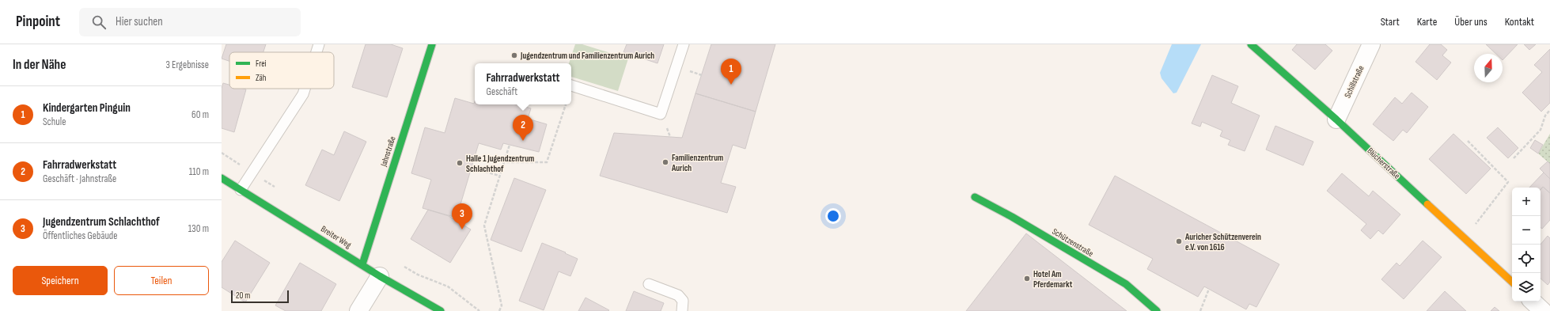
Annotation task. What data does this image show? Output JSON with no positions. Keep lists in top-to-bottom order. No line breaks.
{"streets":{"street":["Schillstraße","Jahnstraße","Blücherstraße","Breiter Weg","Schützenstraße"]},"crossings":[["Schillstraße","Blücherstraße"],["Jahnstraße","Breiter Weg"]],"places":["Jugendzentrum und Familienzentrum Aurich","Familienzentrum Aurich","Halle 1 Jugendzentrum Schlachthof","Auricher Schützenverein e.V. von 1616","Hotel Am Pferdemarkt"],"legend":["Frei","Zäh"],"scale_bar":"20 m","north":"top","page":{"header":"Pinpoint","search":"Hier suchen","nav":["Start","Karte","Über uns","Kontakt"],"heading":["In der Nähe","3 Ergebnisse"],"pins":["1","2","3"],"popup":["Fahrradwerkstatt","Geschäft"],"list":[{"mark":"1","name":"Kindergarten Pinguin","note":"Schule","value":"60 m"},{"mark":"2","name":"Fahrradwerkstatt","note":"Geschäft · Jahnstraße","value":"110 m"},{"mark":"3","name":"Jugendzentrum Schlachthof","note":"Öffentliches Gebäude","value":"130 m"}],"map_buttons":["+","−"],"buttons":["Speichern","Teilen"],"scale":"20 m"}}
